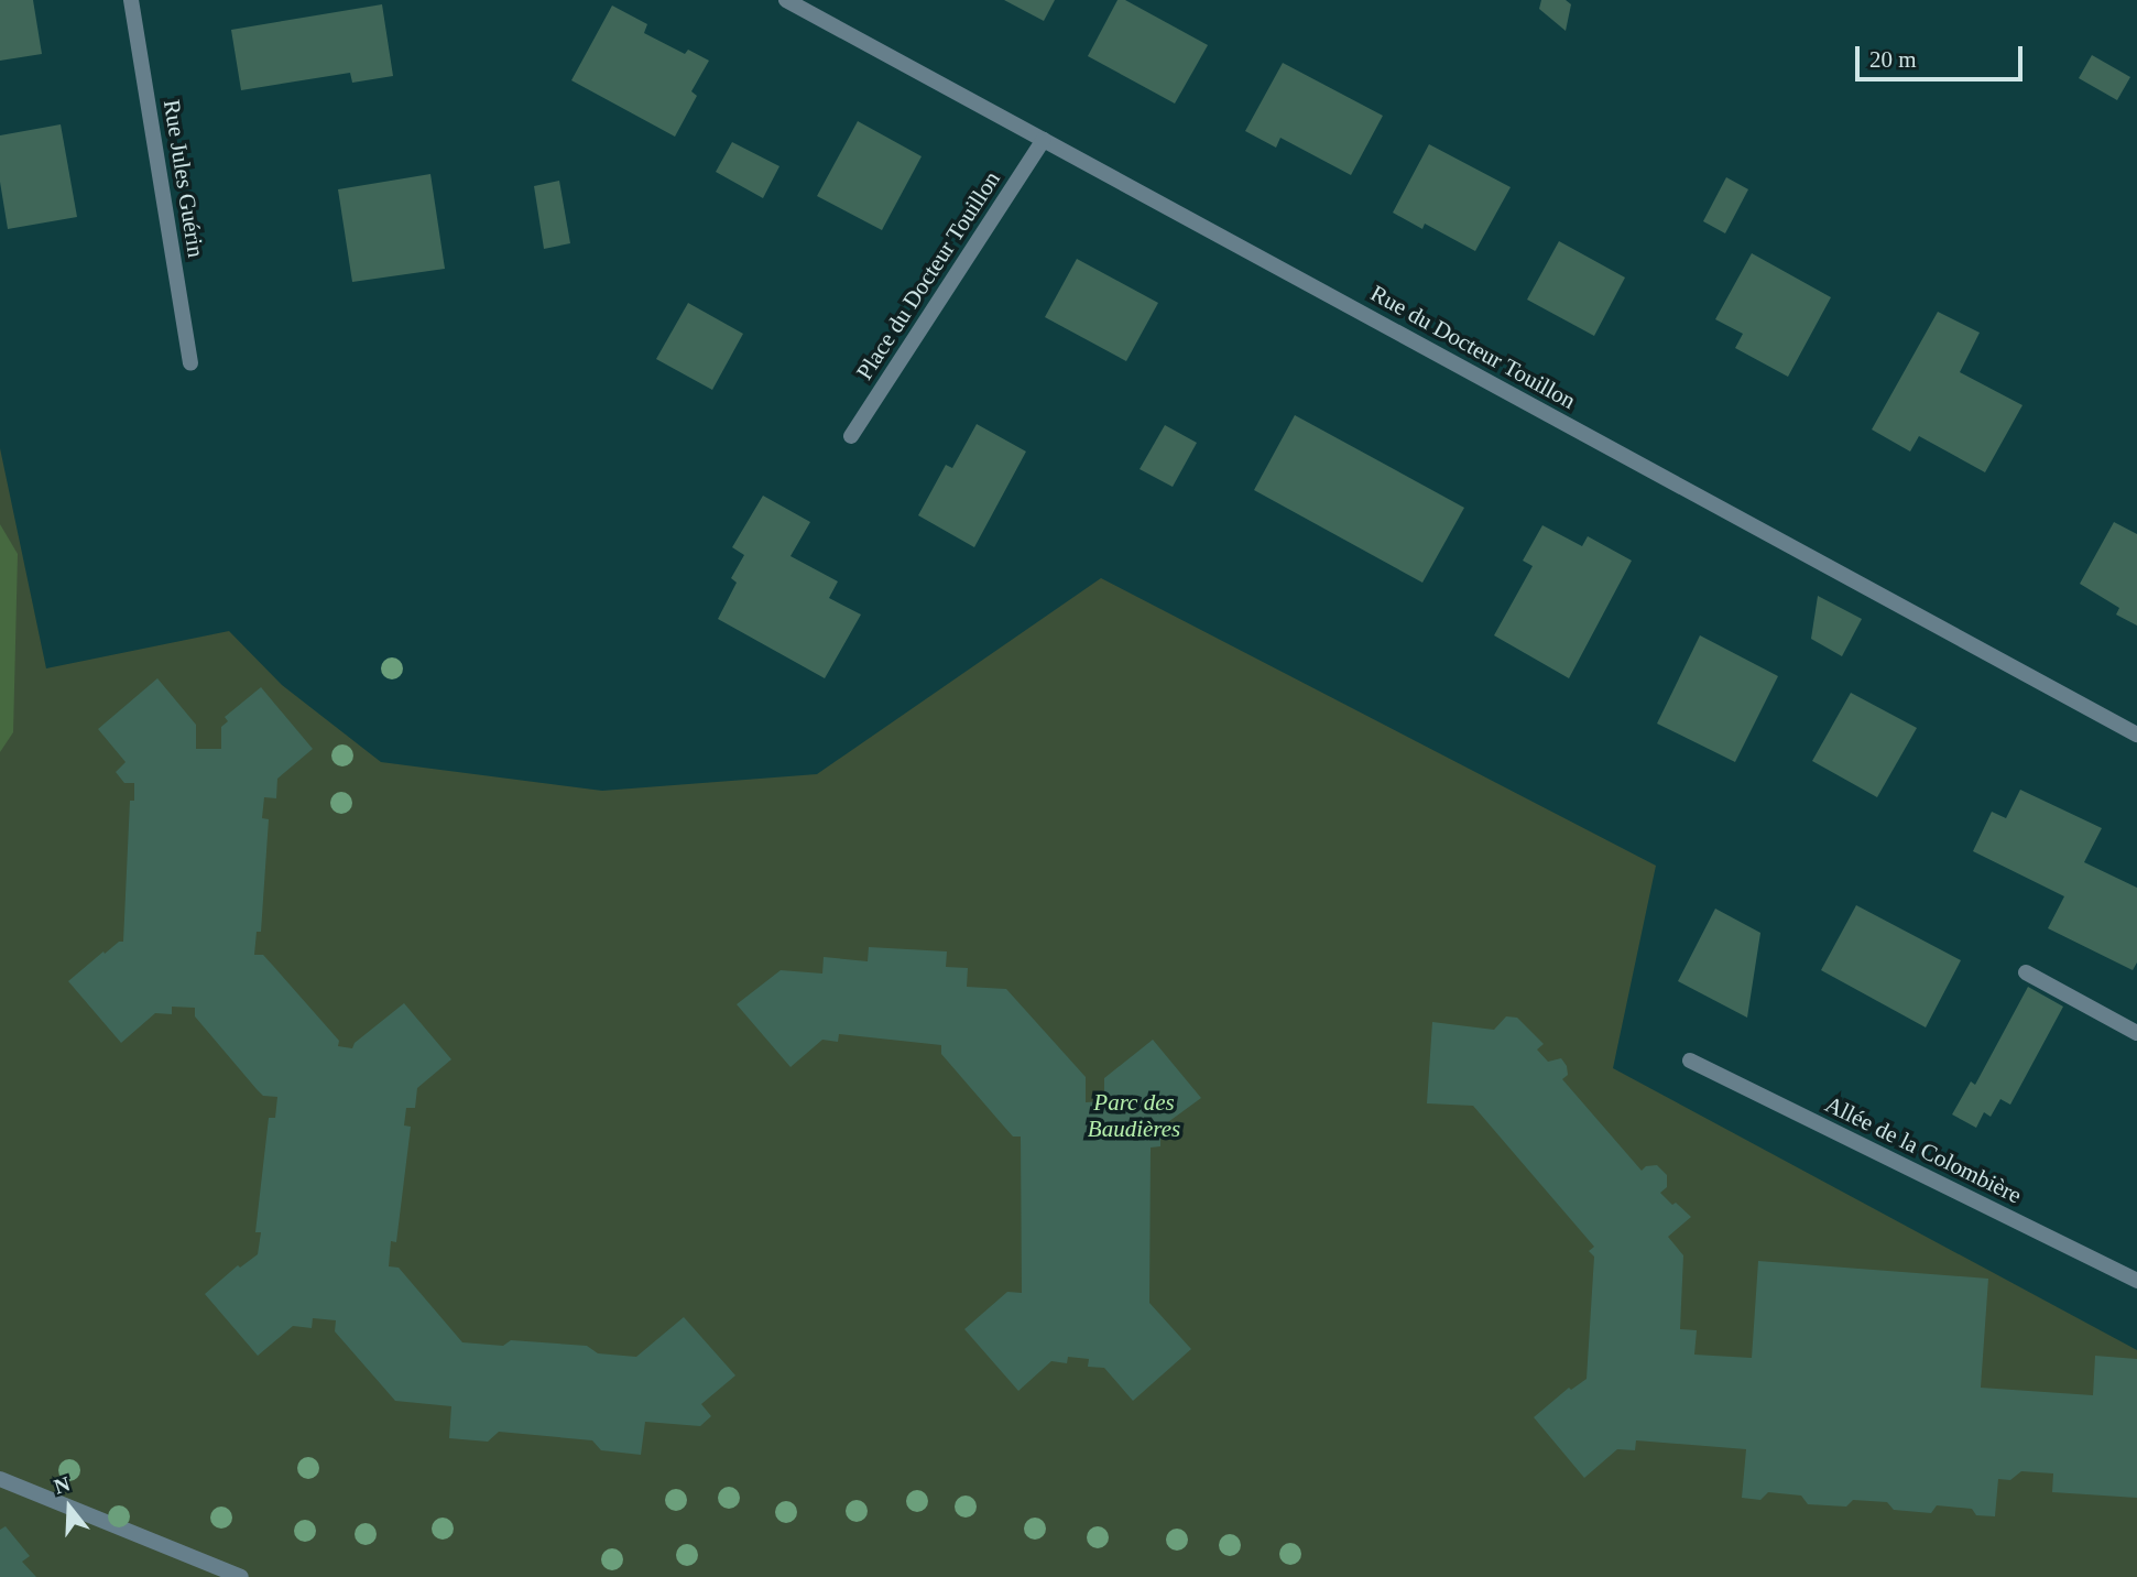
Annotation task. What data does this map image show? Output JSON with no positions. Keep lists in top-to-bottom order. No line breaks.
{"streets":{"street":["Rue Jules Guérin","Place du Docteur Touillon","Rue du Docteur Touillon","Allée de la Colombière"]},"crossings":[["Place du Docteur Touillon","Rue du Docteur Touillon"]],"parks":["Parc des Baudières"],"scale_bar":"20 m","north":"top"}
